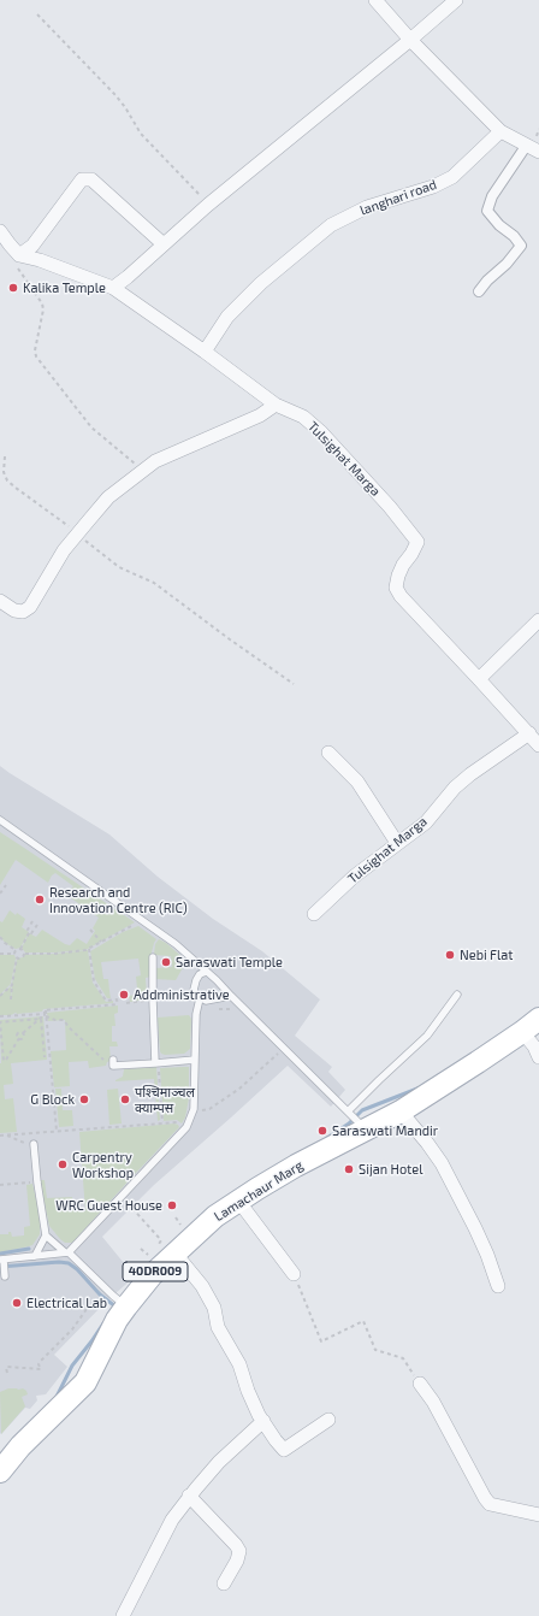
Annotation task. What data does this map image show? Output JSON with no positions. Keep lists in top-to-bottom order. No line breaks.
{"streets":{"main road":["Lamachaur Marg","40DR009"],"street":["langhari road","Tulsighat Marga"]},"crossings":[["langhari road","Tulsighat Marga"]],"places":["Kalika Temple","Research and Innovation Centre (RIC)","Nebi Flat","Saraswati Temple","Addministrative","G Block","पश्‍चिमाञ्‍चल क्याम्पस","Saraswati Mandir","Carpentry Workshop","Sijan Hotel","WRC Guest House","Electrical Lab"]}
